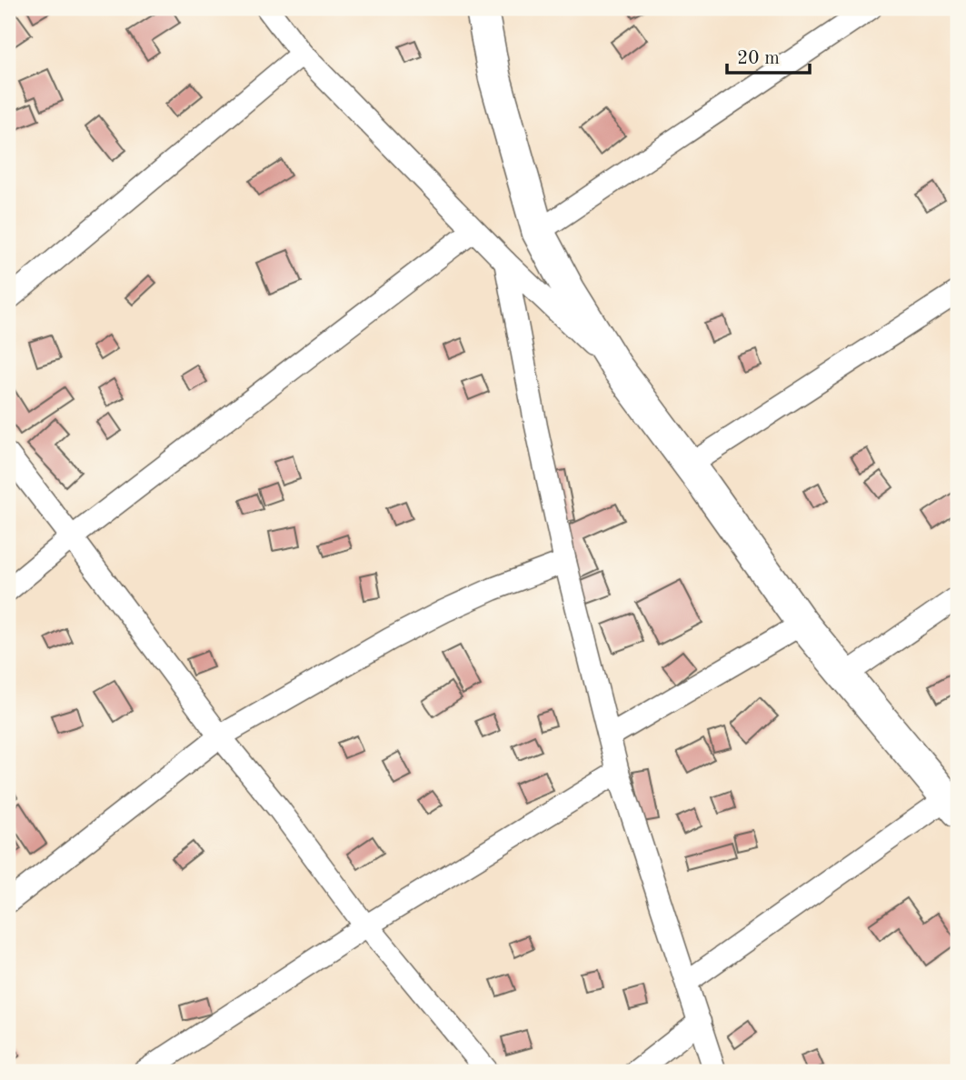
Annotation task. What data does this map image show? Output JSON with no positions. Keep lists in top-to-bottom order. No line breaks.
{"scale_bar":"20 m"}
